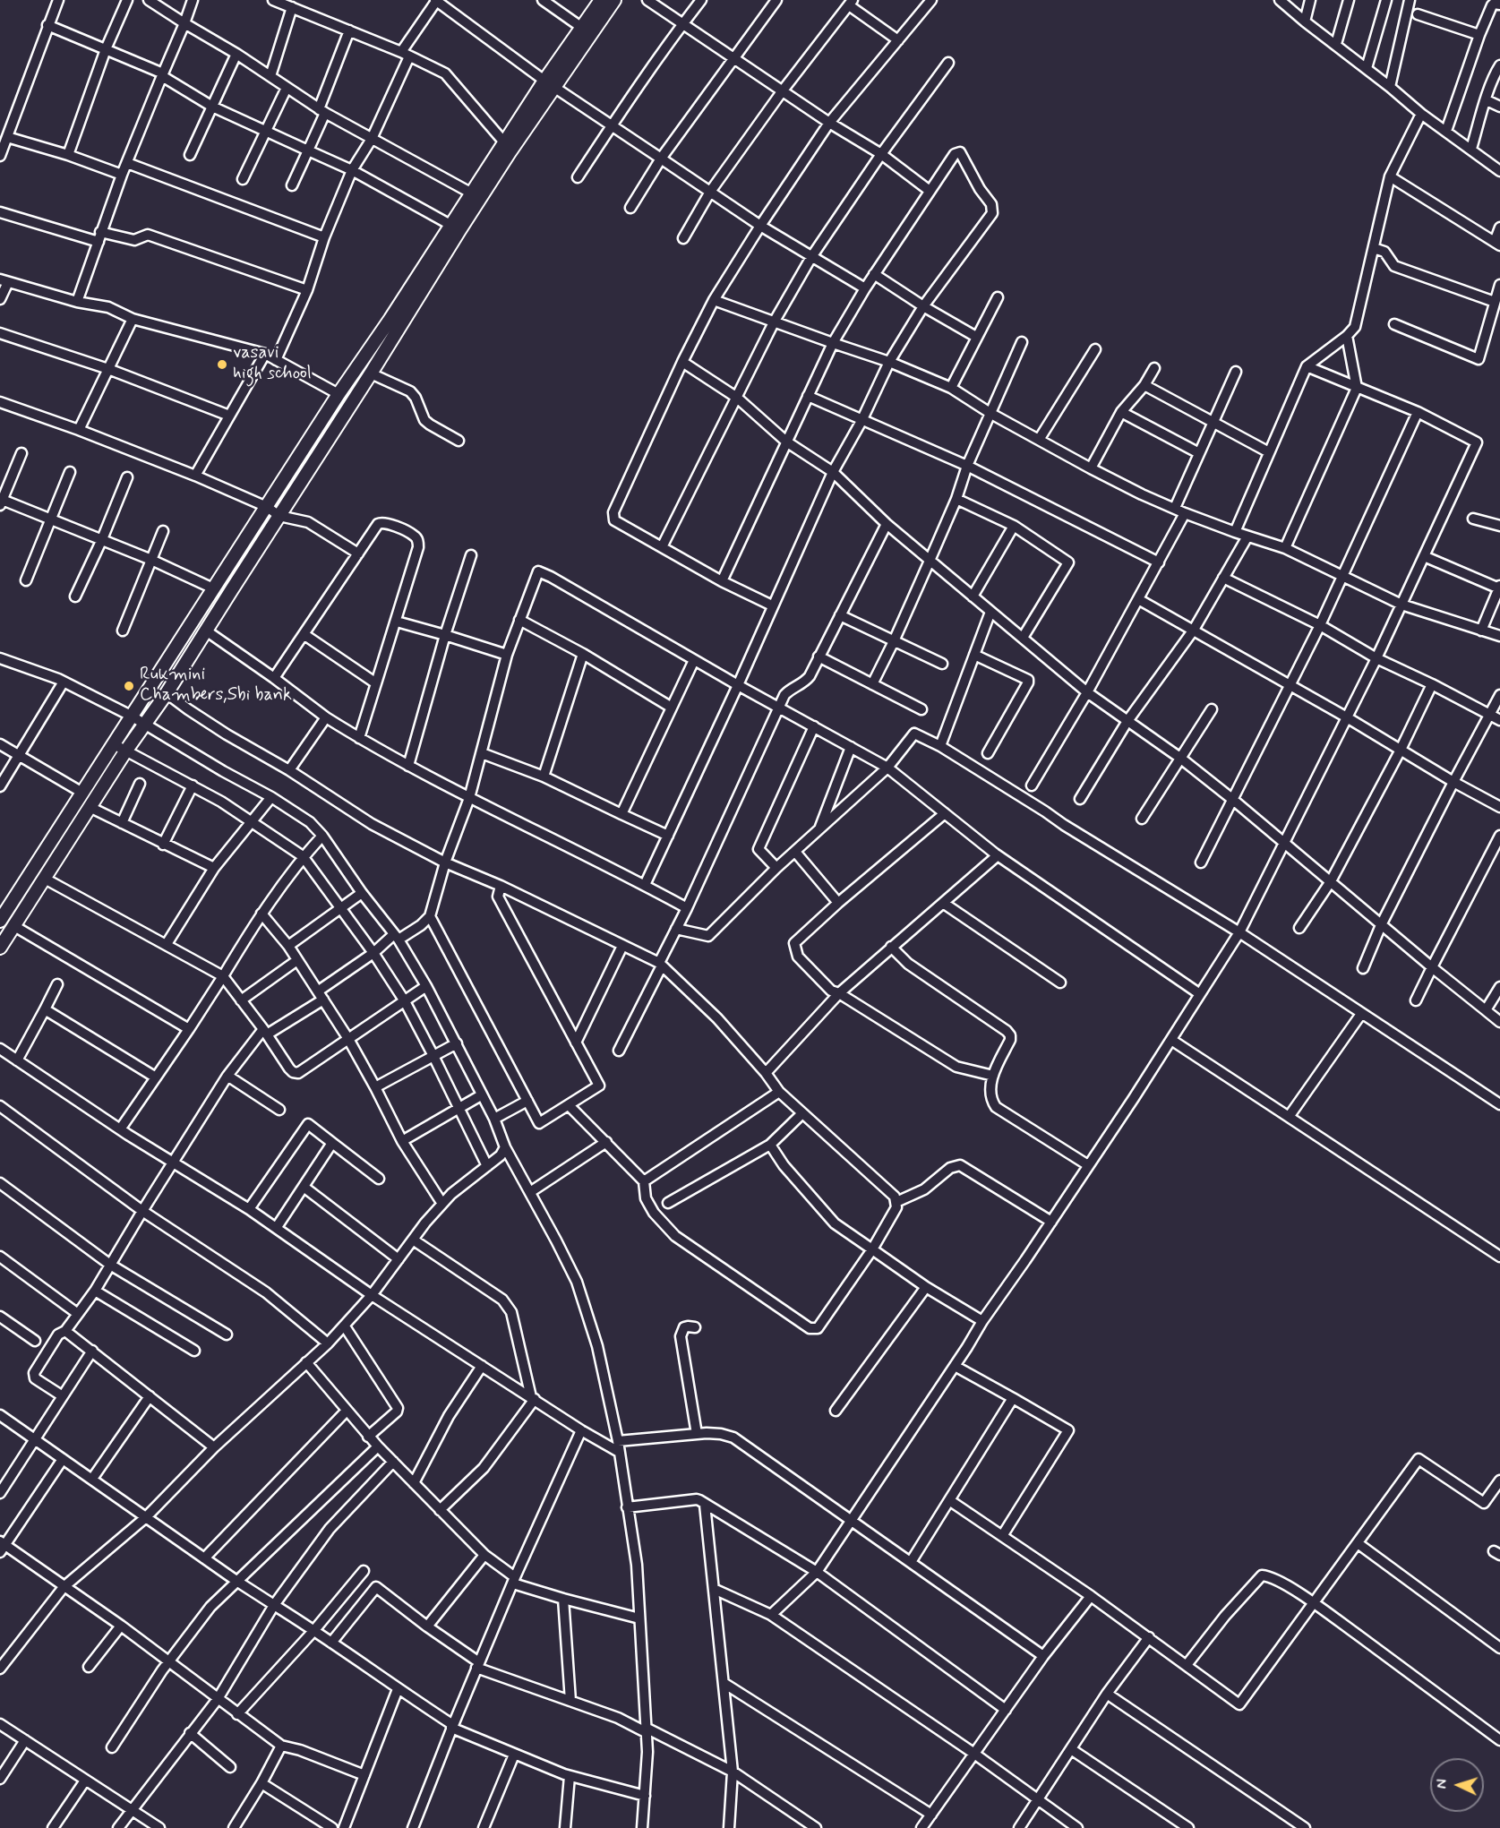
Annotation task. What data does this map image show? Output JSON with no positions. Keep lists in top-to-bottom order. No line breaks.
{"places":["vasavi high school","Rukmini Chambers,Sbi bank"],"north":"left"}
